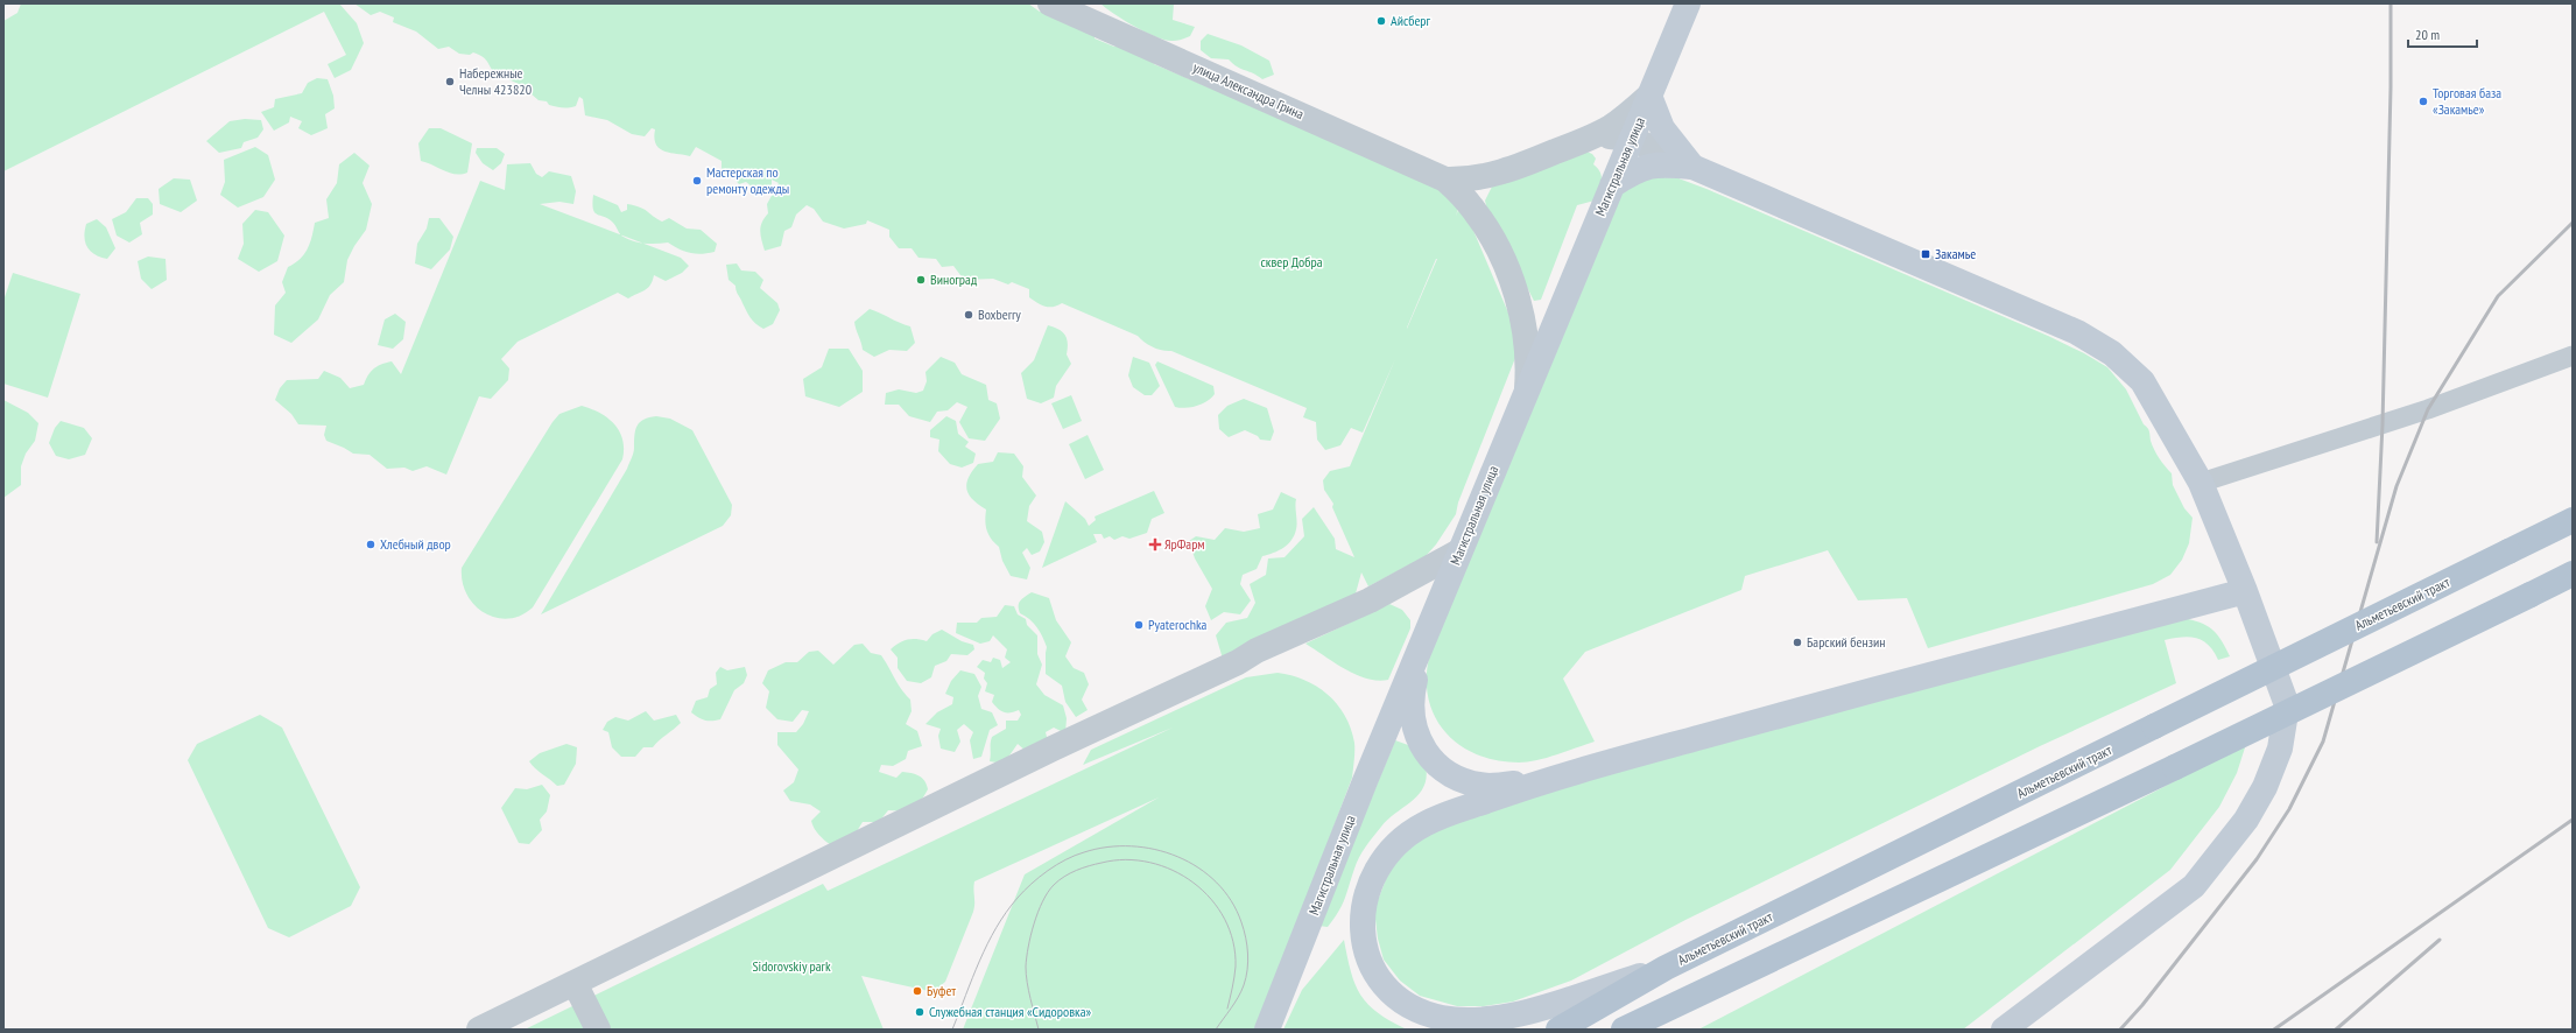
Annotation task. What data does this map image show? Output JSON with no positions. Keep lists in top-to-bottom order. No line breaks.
{"streets":{"main road":["Магистральная улица","Альметьевский тракт"],"street":["улица Александра Грина"]},"parks":["сквер Добра","Sidorovskiy park"],"places":{"other":["Айсберг","Набережные Челны 423820","Торговая база «Закамье»","Мастерская по ремонту одежды","Виноград","Boxberry","Хлебный двор","Pyaterochka","Барский бензин","Буфет","Служебная станция «Сидоровка»"],"transit":["Закамье"],"health":["ЯрФарм"]},"scale_bar":"20 m"}
